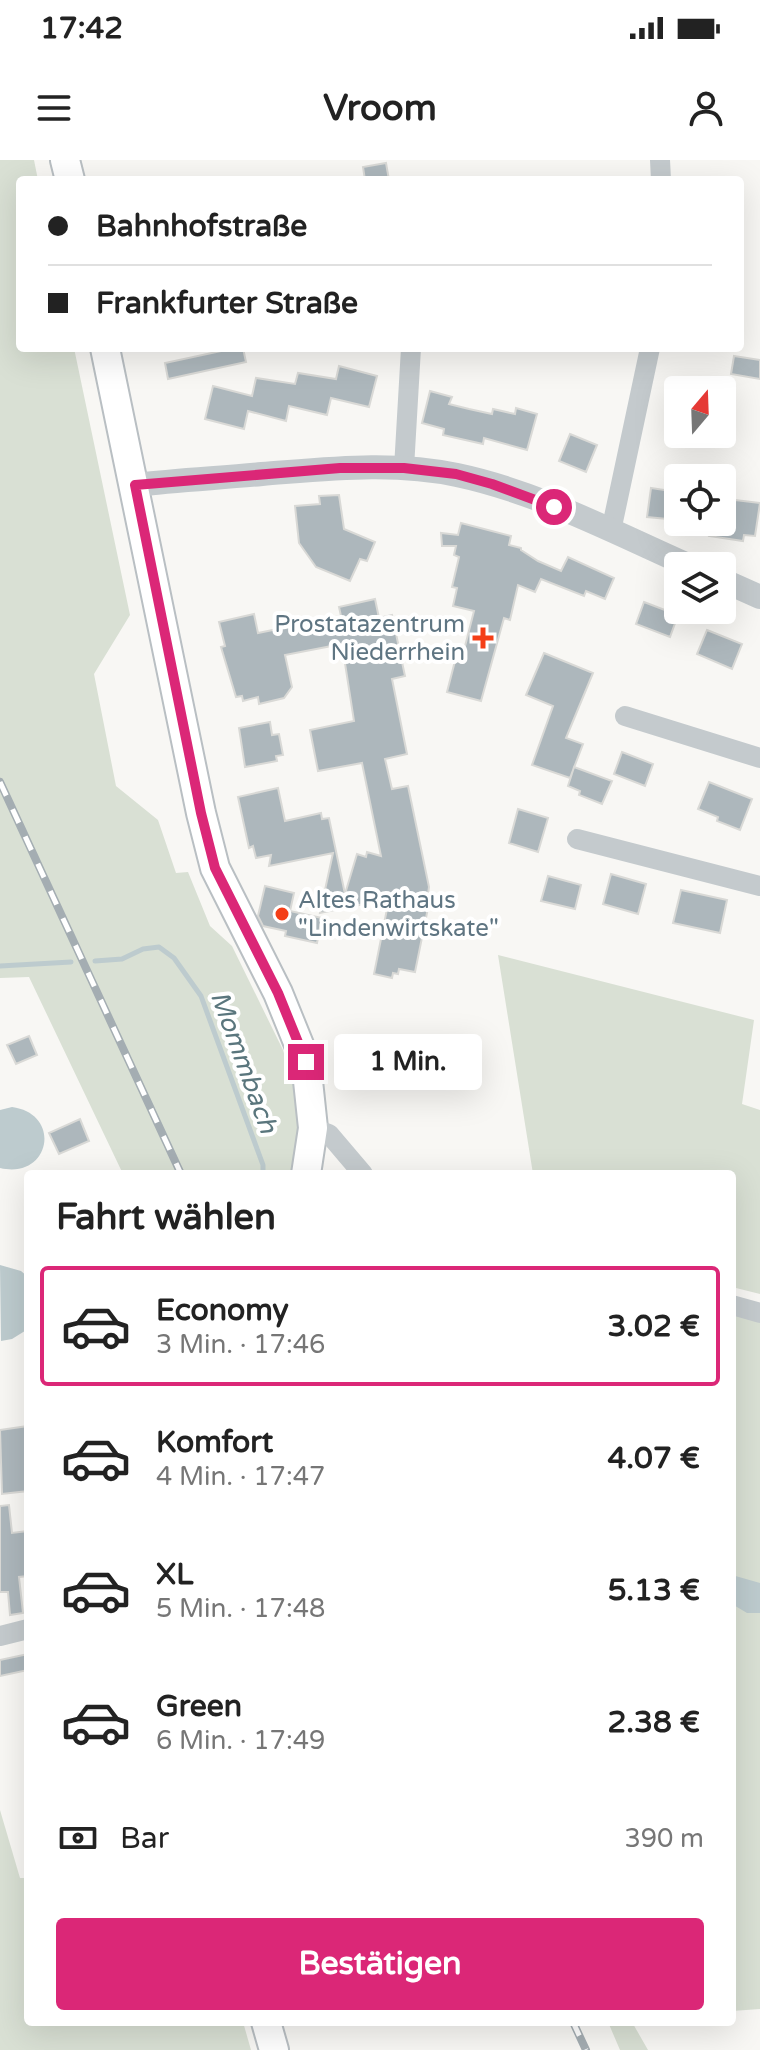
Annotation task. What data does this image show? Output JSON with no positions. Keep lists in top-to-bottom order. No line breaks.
{"water":["Mommbach"],"places":{"health":["Prostatazentrum Niederrhein"],"other":["Altes Rathaus \"Lindenwirtskate\""]},"north":"top","page":{"status":"17:42","header":"Vroom","banner":["Bahnhofstraße","Frankfurter Straße"],"bubble":"1 Min.","heading":"Fahrt wählen","list":[{"name":"Economy","note":"3 Min. · 17:46","value":"3.02 €"},{"name":"Komfort","note":"4 Min. · 17:47","value":"4.07 €"},{"name":"XL","note":"5 Min. · 17:48","value":"5.13 €"},{"name":"Green","note":"6 Min. · 17:49","value":"2.38 €"}],"pay":["Bar","390 m"],"buttons":"Bestätigen"}}
